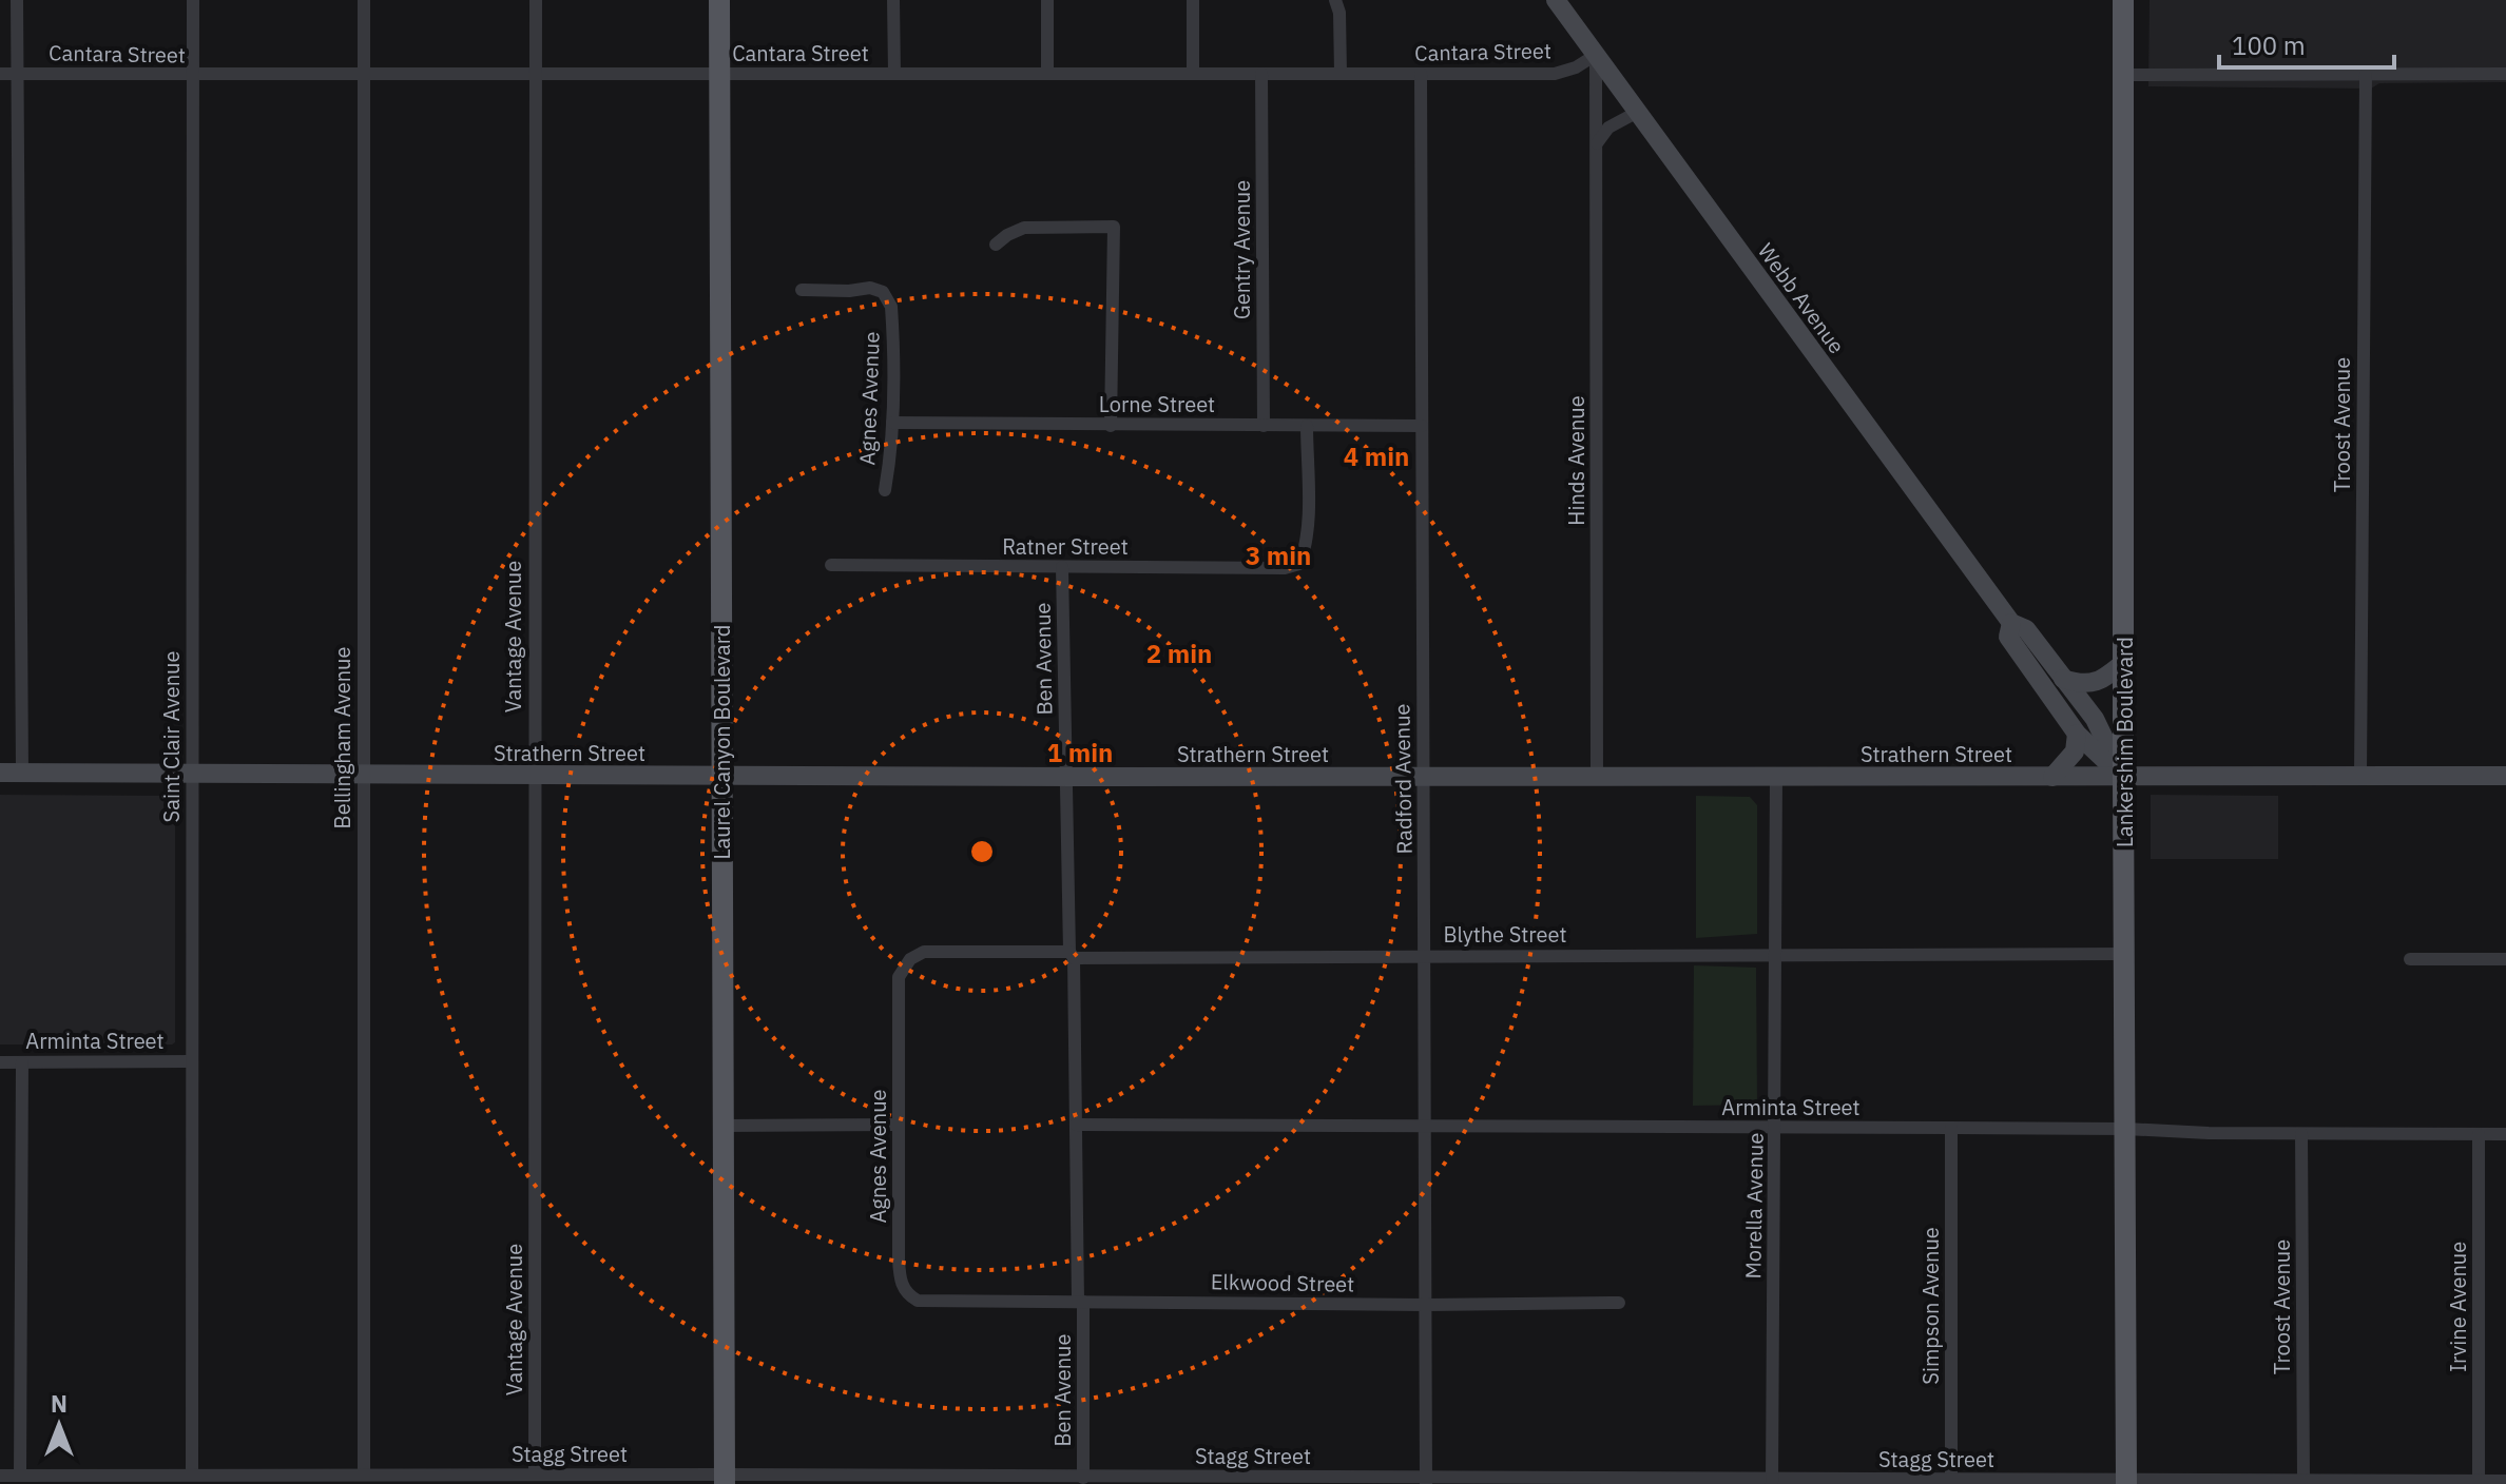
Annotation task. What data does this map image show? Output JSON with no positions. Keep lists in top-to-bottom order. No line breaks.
{"streets":{"main road":["Laurel Canyon Boulevard","Lankershim Boulevard"],"street":["Cantara Street","Gentry Avenue","Webb Avenue","Agnes Avenue","Lorne Street","Troost Avenue","Hinds Avenue","Ratner Street","Vantage Avenue","Ben Avenue","Saint Clair Avenue","Bellingham Avenue","Strathern Street","Radford Avenue","Blythe Street","Arminta Street","Morella Avenue","Elkwood Street","Simpson Avenue","Irvine Avenue","Stagg Street"]},"crossings":[["Cantara Street","Gentry Avenue"],["Cantara Street","Webb Avenue"],["Cantara Street","Hinds Avenue"],["Cantara Street","Vantage Avenue"],["Cantara Street","Saint Clair Avenue"],["Cantara Street","Bellingham Avenue"],["Cantara Street","Laurel Canyon Boulevard"],["Cantara Street","Radford Avenue"],["Gentry Avenue","Lorne Street"],["Webb Avenue","Hinds Avenue"],["Webb Avenue","Lankershim Boulevard"],["Webb Avenue","Strathern Street"],["Agnes Avenue","Lorne Street"],["Agnes Avenue","Blythe Street"],["Agnes Avenue","Elkwood Street"],["Lorne Street","Ratner Street"],["Lorne Street","Radford Avenue"],["Troost Avenue","Strathern Street"],["Troost Avenue","Arminta Street"],["Troost Avenue","Stagg Street"],["Hinds Avenue","Strathern Street"],["Ratner Street","Ben Avenue"],["Vantage Avenue","Strathern Street"],["Vantage Avenue","Stagg Street"],["Ben Avenue","Strathern Street"],["Ben Avenue","Blythe Street"],["Ben Avenue","Arminta Street"],["Ben Avenue","Elkwood Street"],["Ben Avenue","Stagg Street"],["Saint Clair Avenue","Strathern Street"],["Saint Clair Avenue","Arminta Street"],["Saint Clair Avenue","Stagg Street"],["Bellingham Avenue","Strathern Street"],["Bellingham Avenue","Stagg Street"],["Laurel Canyon Boulevard","Strathern Street"],["Laurel Canyon Boulevard","Stagg Street"],["Lankershim Boulevard","Strathern Street"],["Lankershim Boulevard","Blythe Street"],["Lankershim Boulevard","Arminta Street"],["Lankershim Boulevard","Stagg Street"],["Strathern Street","Radford Avenue"],["Strathern Street","Morella Avenue"],["Radford Avenue","Blythe Street"],["Radford Avenue","Arminta Street"],["Radford Avenue","Elkwood Street"],["Radford Avenue","Stagg Street"],["Blythe Street","Morella Avenue"],["Arminta Street","Morella Avenue"],["Arminta Street","Simpson Avenue"],["Arminta Street","Irvine Avenue"],["Morella Avenue","Stagg Street"],["Simpson Avenue","Stagg Street"],["Irvine Avenue","Stagg Street"]],"scale_bar":"100 m","north":"top","rings":["4 min","3 min","2 min","1 min"]}
